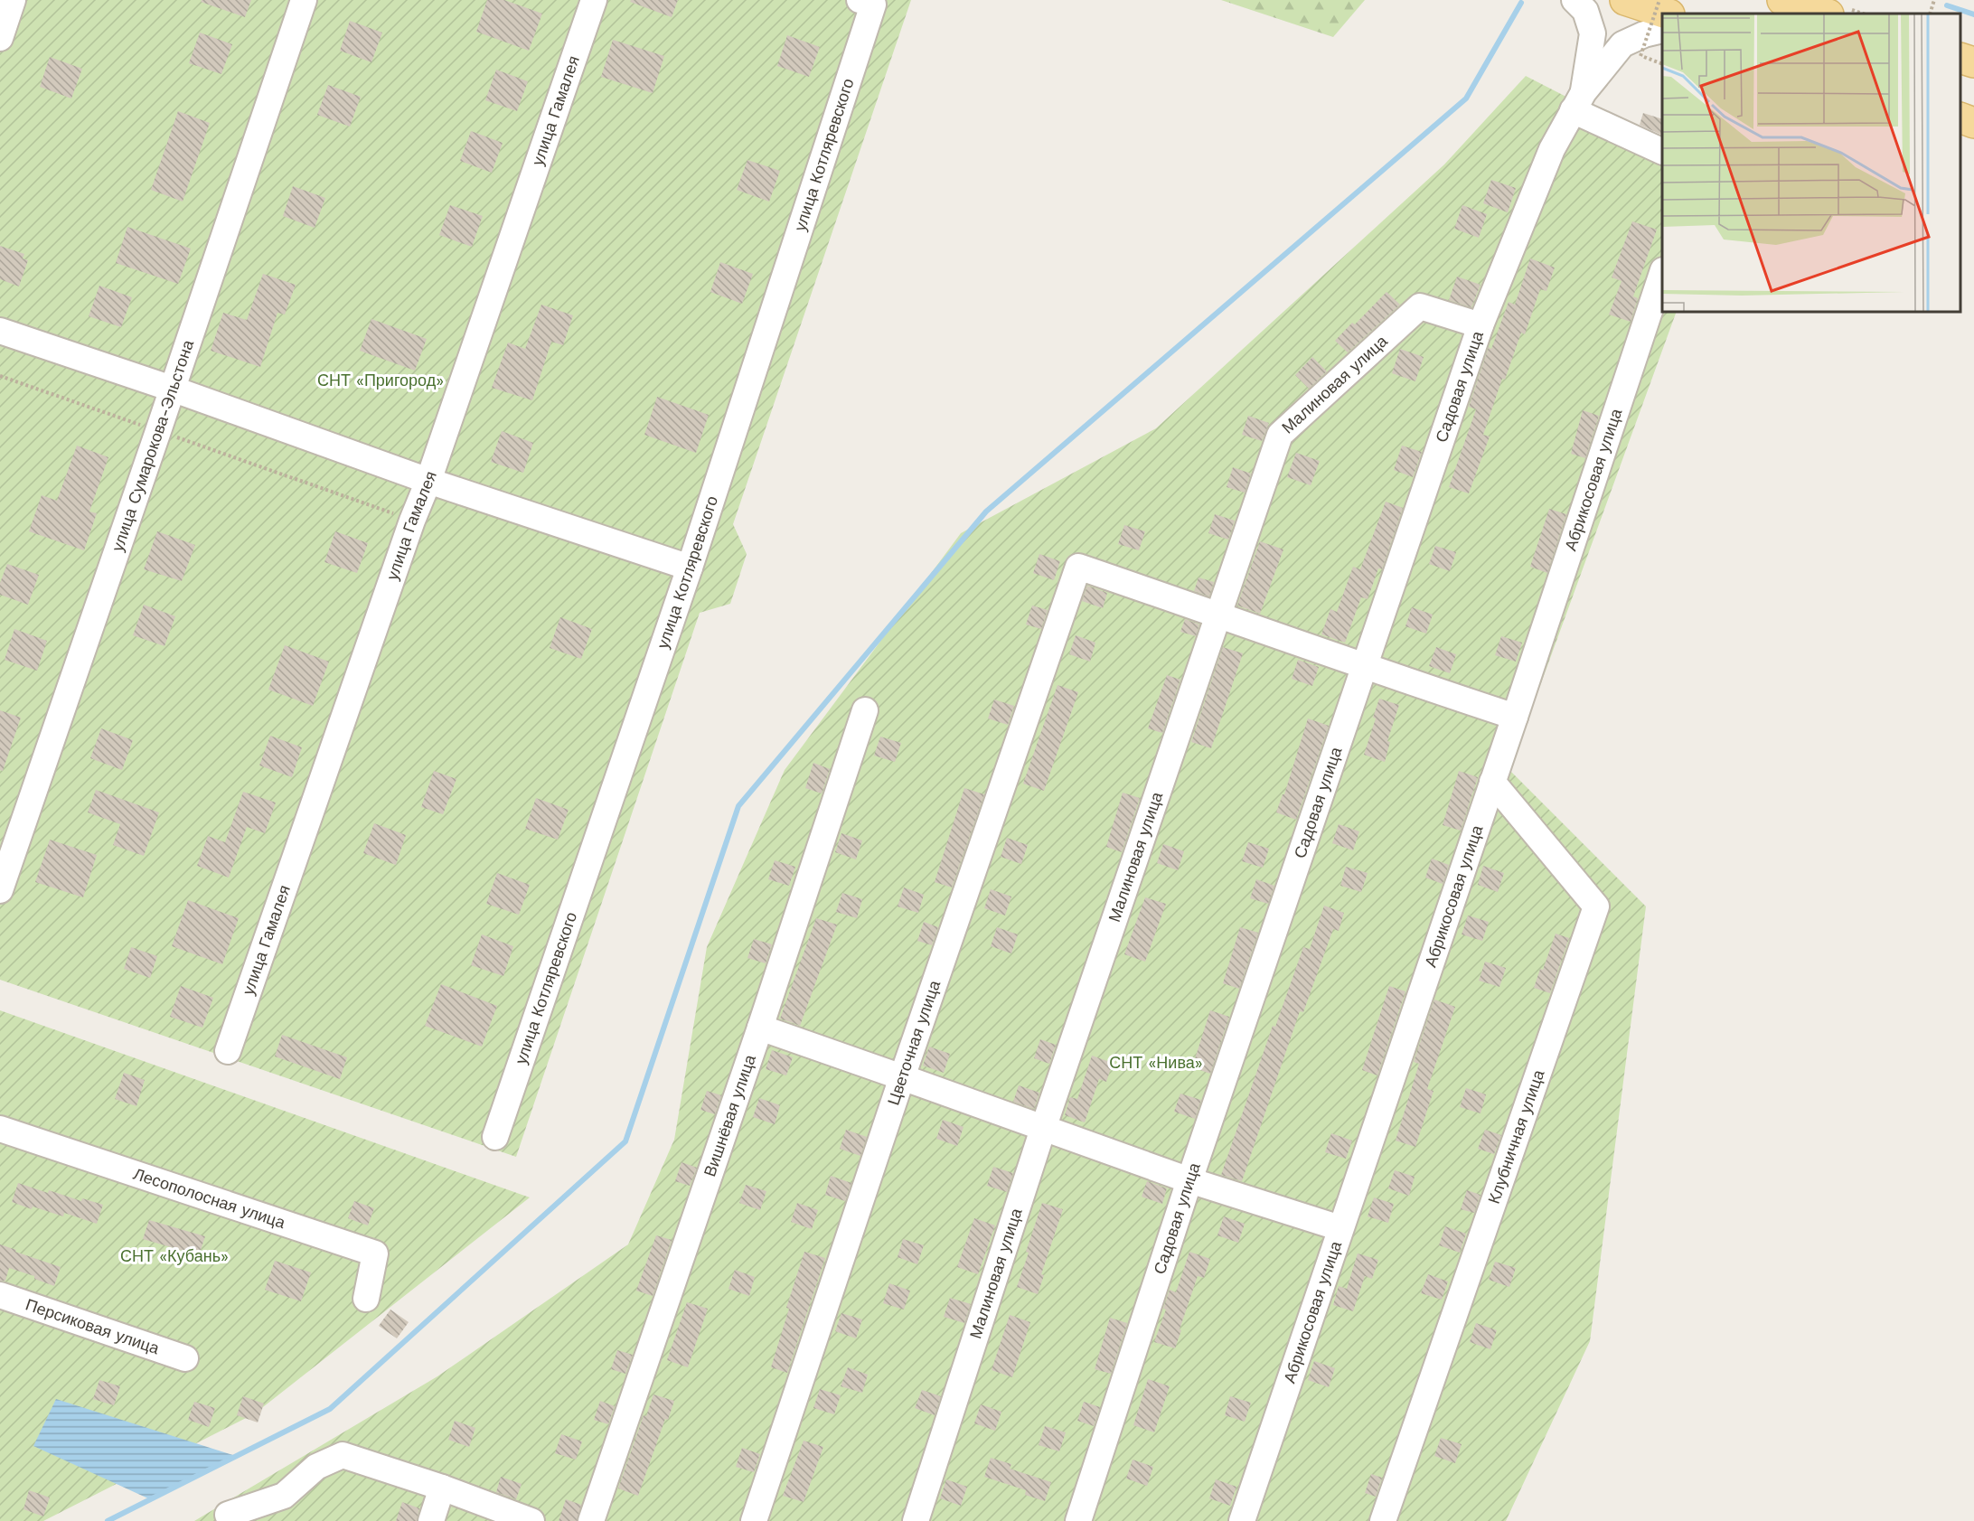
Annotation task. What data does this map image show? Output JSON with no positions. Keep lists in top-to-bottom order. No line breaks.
{"streets":{"street":["улица Гамалея","улица Котляревского","Малиновая улица","Садовая улица","улица Сумарокова-Эльстона","Абрикосовая улица","Цветочная улица","Вишнёвая улица","Клубничная улица","Лесополосная улица","Персиковая улица"]},"crossings":[["Малиновая улица","Садовая улица"],["Малиновая улица","Цветочная улица"],["Абрикосовая улица","Клубничная улица"]],"parks":["СНТ «Пригород»","СНТ «Нива»","СНТ «Кубань»"]}
